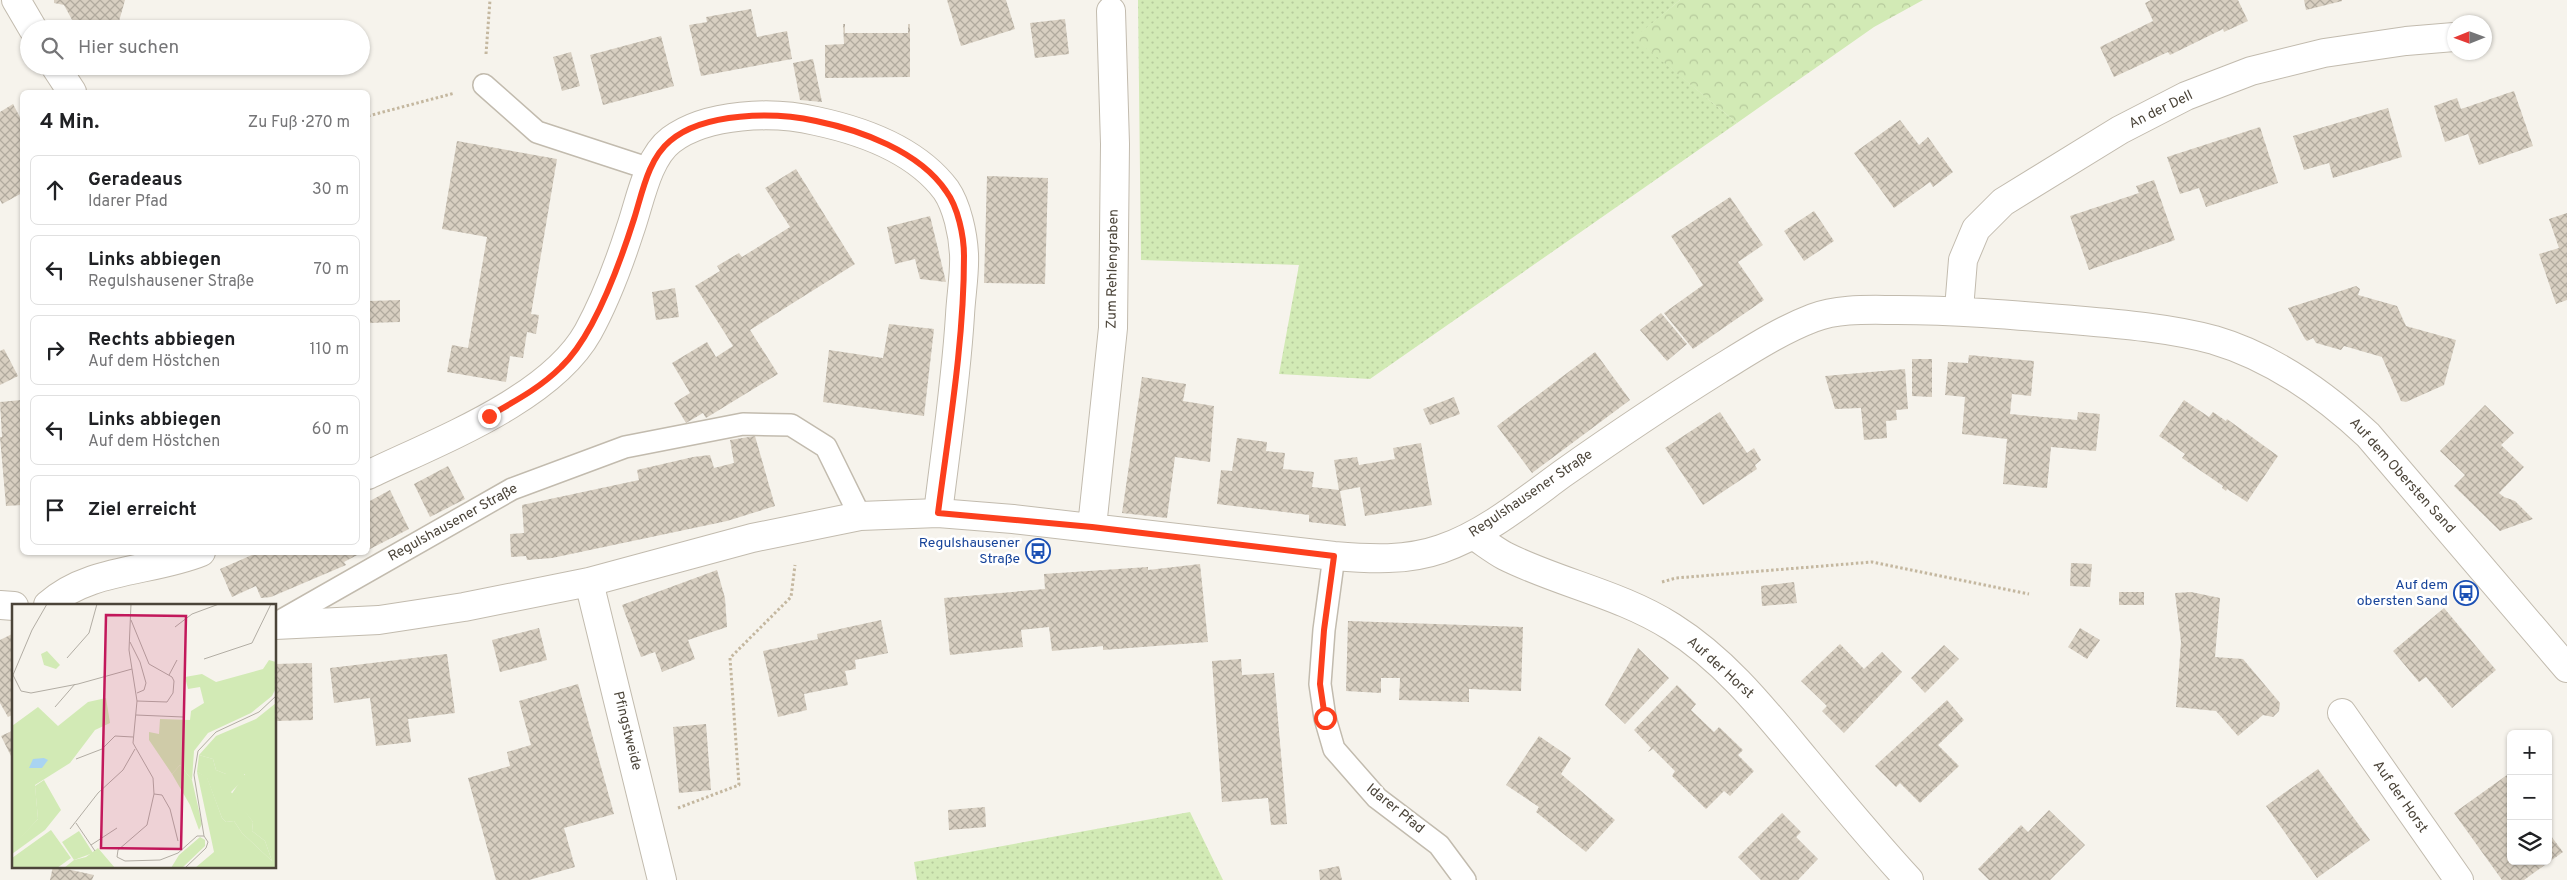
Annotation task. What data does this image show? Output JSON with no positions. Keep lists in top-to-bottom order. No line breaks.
{"streets":{"street":["An der Dell","Zum Rehlengraben","Auf dem Obersten Sand","Regulshausener Straße","Auf der Horst","Pfingstweide"],"lane":["Idarer Pfad"]},"crossings":[["An der Dell","Auf dem Obersten Sand"],["An der Dell","Regulshausener Straße"],["Zum Rehlengraben","Regulshausener Straße"],["Auf dem Obersten Sand","Regulshausener Straße"],["Regulshausener Straße","Auf der Horst"],["Regulshausener Straße","Pfingstweide"],["Regulshausener Straße","Idarer Pfad"]],"places":{"bus stop":["Regulshausener Straße","Auf dem obersten Sand"]},"north":"left","page":{"search":"Hier suchen","heading":["4 Min.","Zu Fuß · 270 m"],"list":[["Geradeaus","Idarer Pfad","30 m"],["Links abbiegen","Regulshausener Straße","70 m"],["Rechts abbiegen","Auf dem Höstchen","110 m"],["Links abbiegen","Auf dem Höstchen","60 m"],"Ziel erreicht"],"map_buttons":["+","−"]}}
